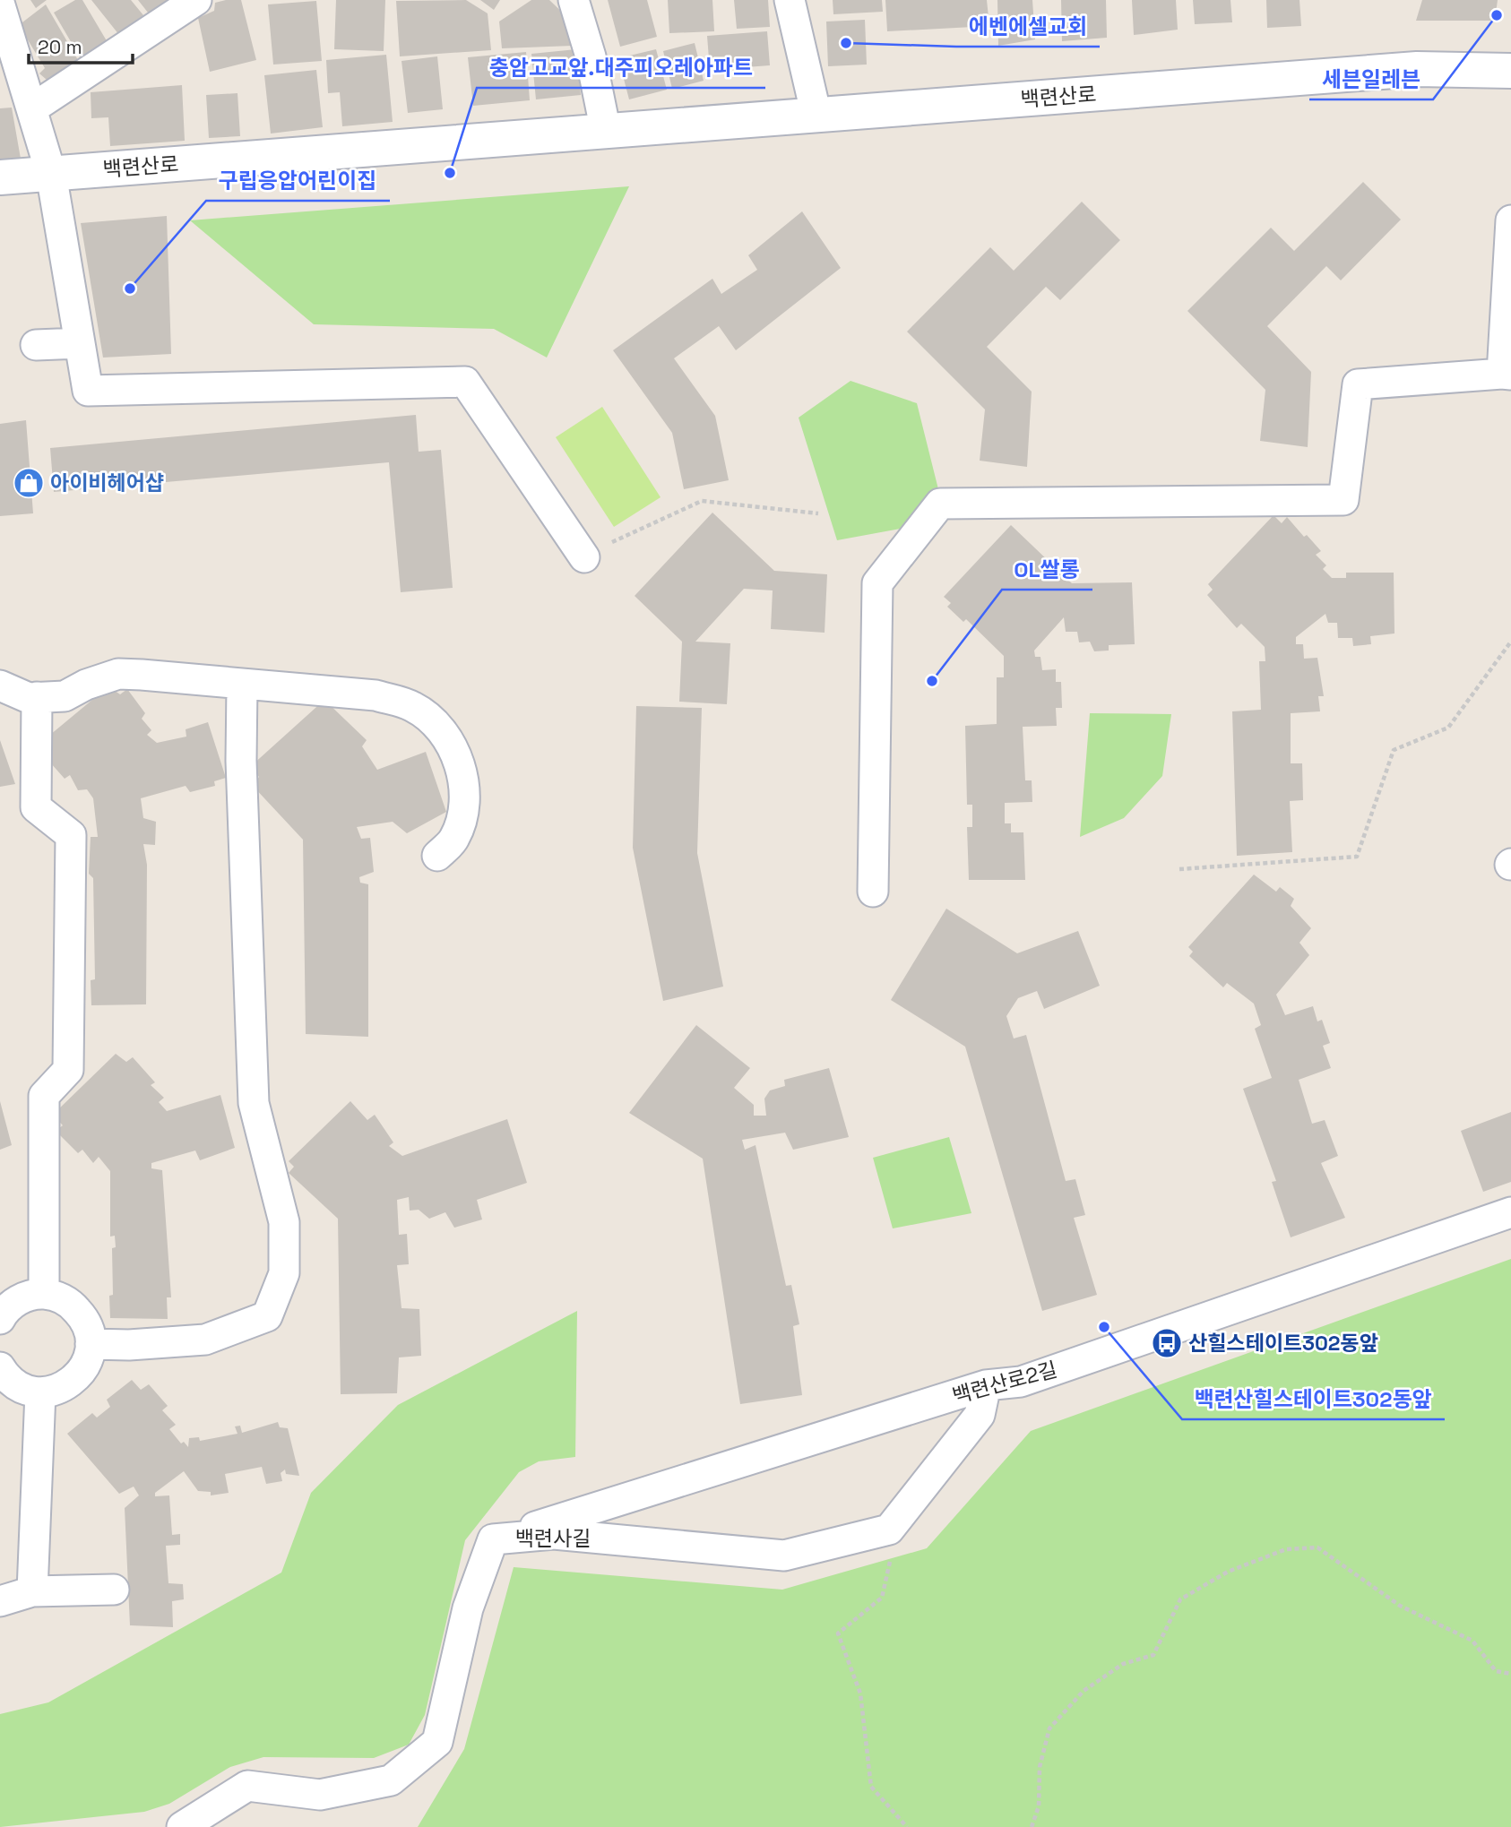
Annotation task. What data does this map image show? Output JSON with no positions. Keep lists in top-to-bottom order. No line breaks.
{"streets":{"main road":["백련산로"],"street":["백련산로2길","백련사길"]},"crossings":[["백련산로2길","백련사길"]],"places":{"other":["세븐일레븐","에벤에셀교회","충암고교앞.대주피오레아파트","구립응압어린이집","OL쌀롱","백련산힐스테이트302동앞"],"shop":["아이비헤어샵"],"bus stop":["산힐스테이트302동앞"]},"scale_bar":"20 m"}
